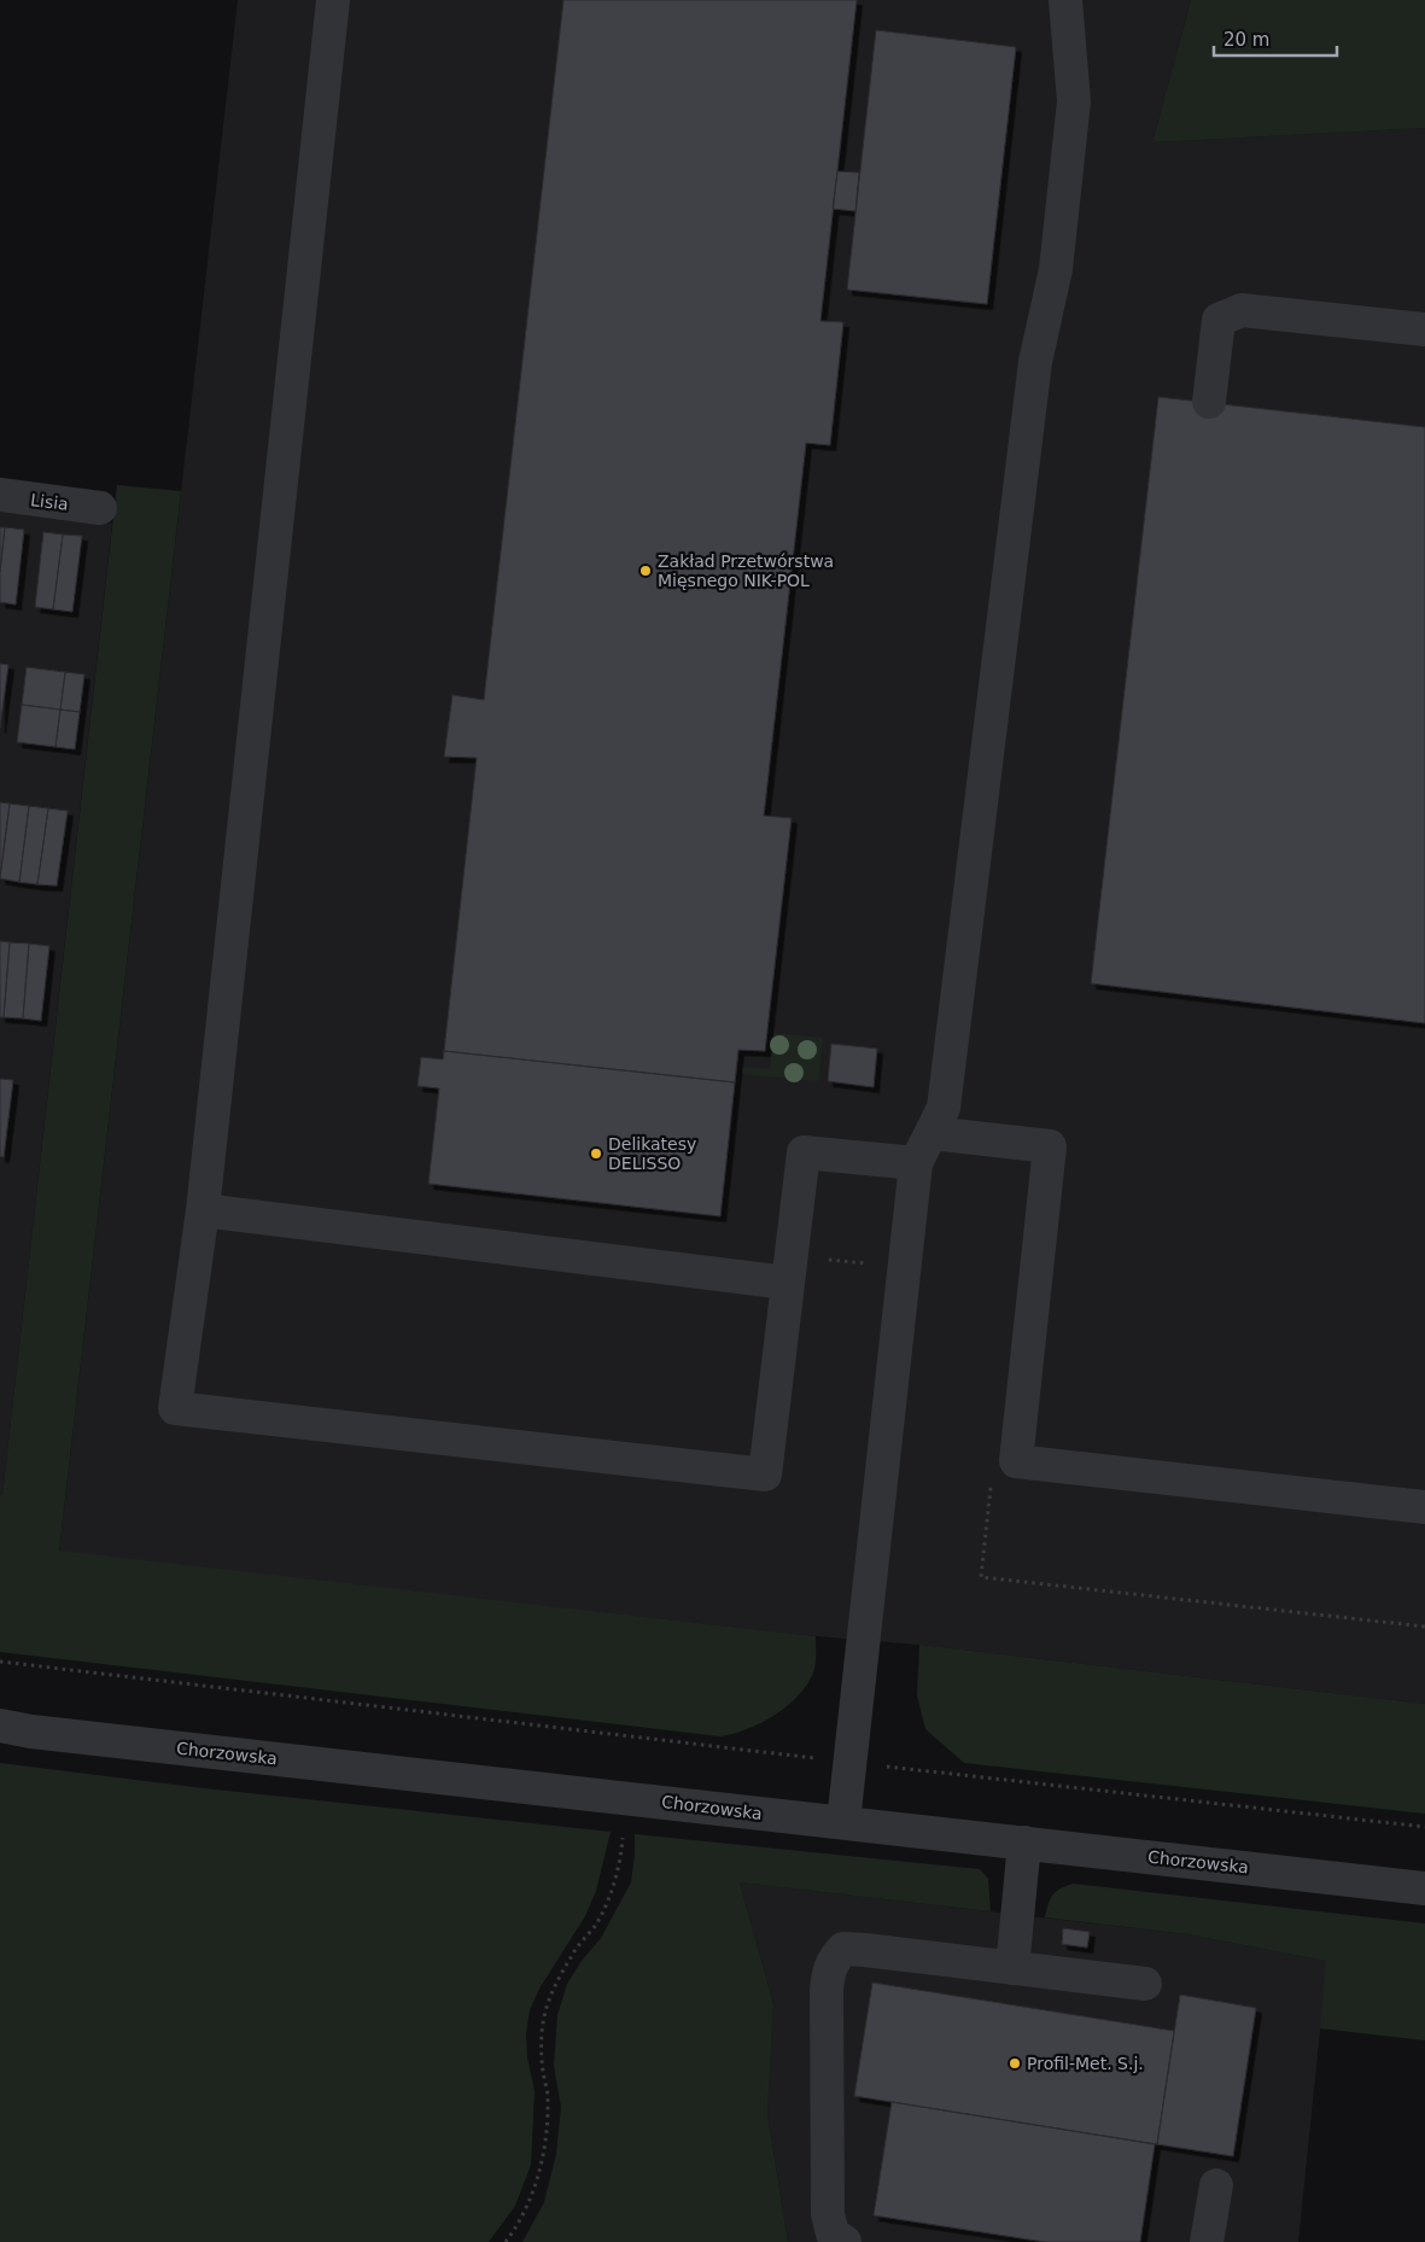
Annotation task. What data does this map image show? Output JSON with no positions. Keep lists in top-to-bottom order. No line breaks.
{"streets":{"street":["Lisia","Chorzowska"]},"places":["Zakład Przetwórstwa Mięsnego NIK-POL","Delikatesy DELISSO","Profil-Met. S.j."],"scale_bar":"20 m"}
